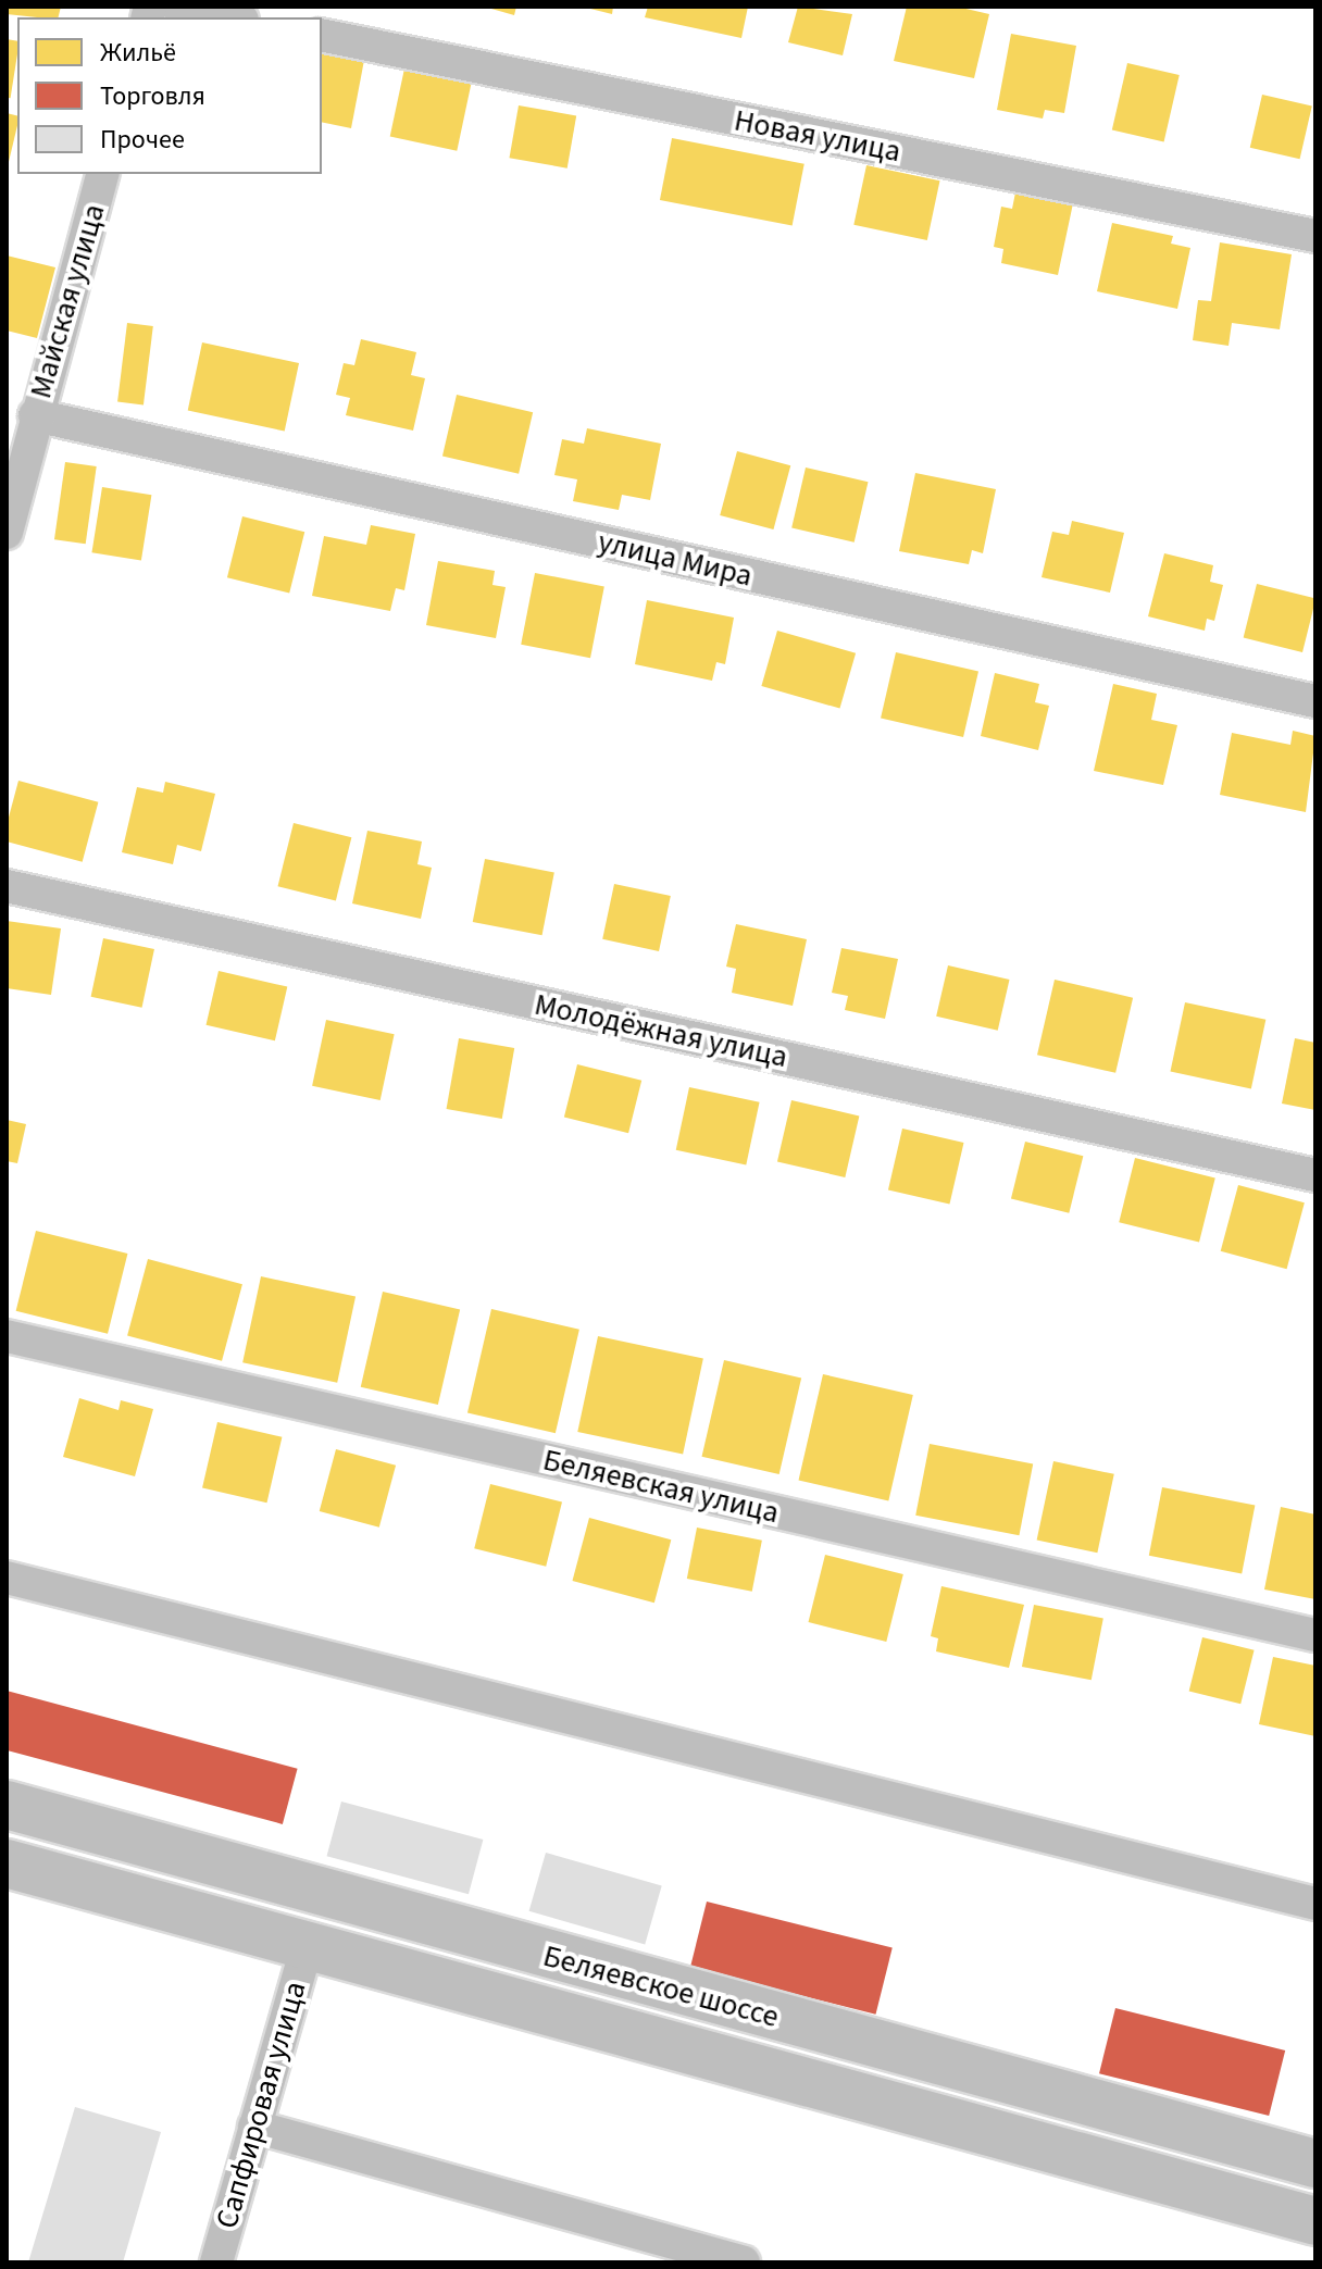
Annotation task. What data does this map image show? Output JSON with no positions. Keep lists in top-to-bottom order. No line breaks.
{"streets":{"main road":["Беляевское шоссе"],"street":["Новая улица","Майская улица","улица Мира","Молодёжная улица","Беляевская улица","Сапфировая улица"]},"crossings":[["Майская улица","улица Мира"],["Беляевское шоссе","Сапфировая улица"]],"legend":["Жильё","Торговля","Прочее"]}
